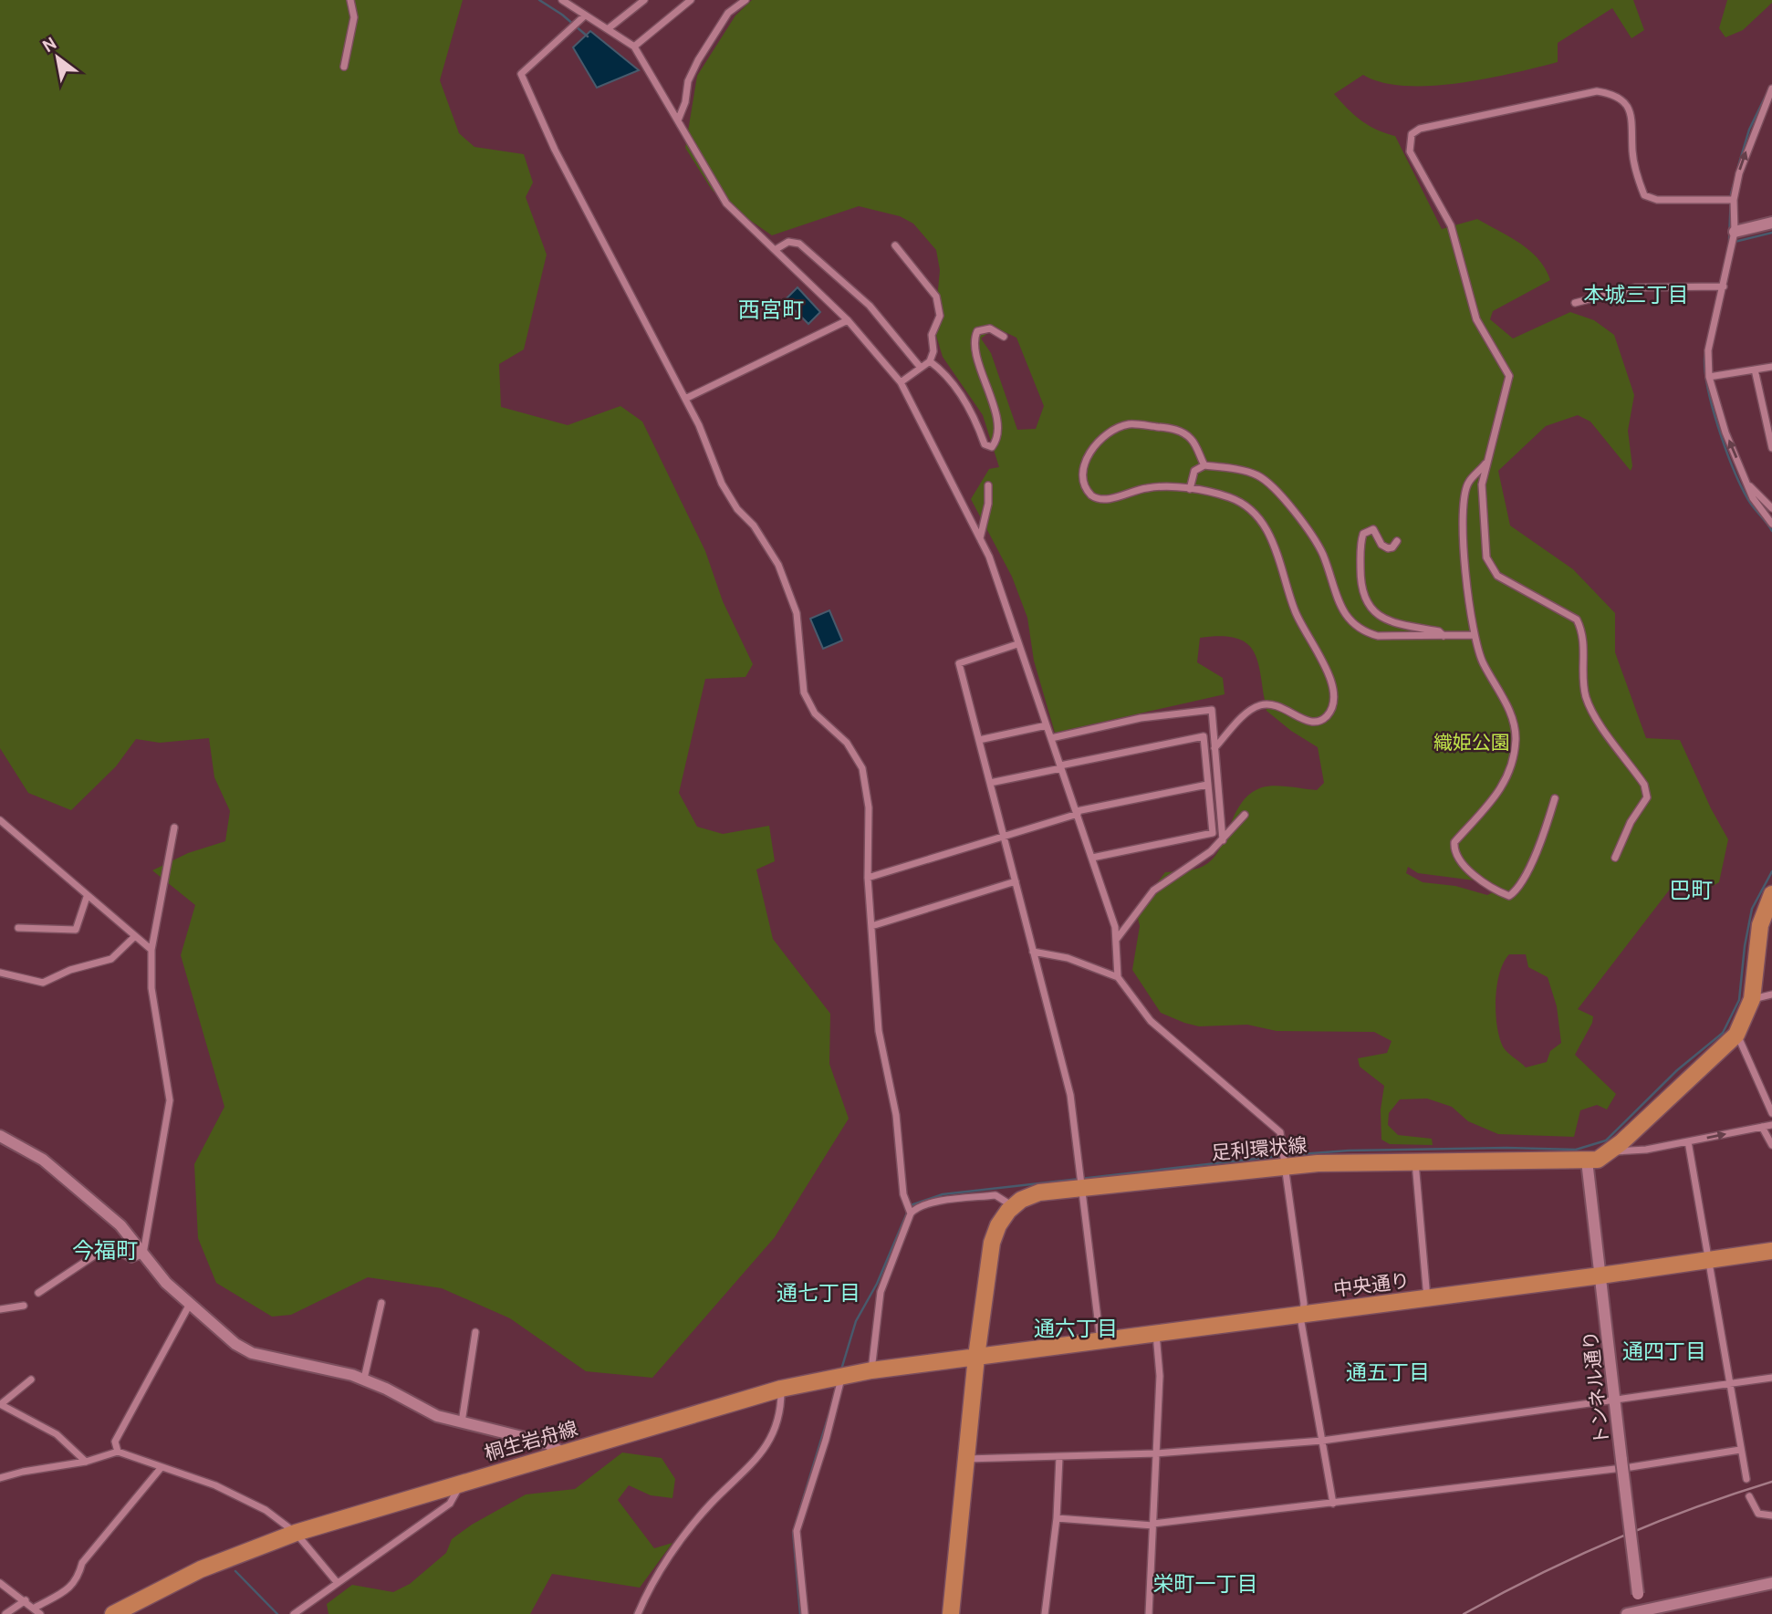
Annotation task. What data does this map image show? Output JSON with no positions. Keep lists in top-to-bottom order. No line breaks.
{"streets":{"main road":["足利環状線","中央通り","桐生岩舟線"],"street":["トンネル通り"]},"crossings":[["足利環状線","トンネル通り"],["中央通り","トンネル通り"],["中央通り","桐生岩舟線"]],"districts":["本城三丁目","西宮町","巴町","今福町","通七丁目","通六丁目","通四丁目","通五丁目","栄町一丁目"],"parks":["織姫公園"],"north":"top left"}
